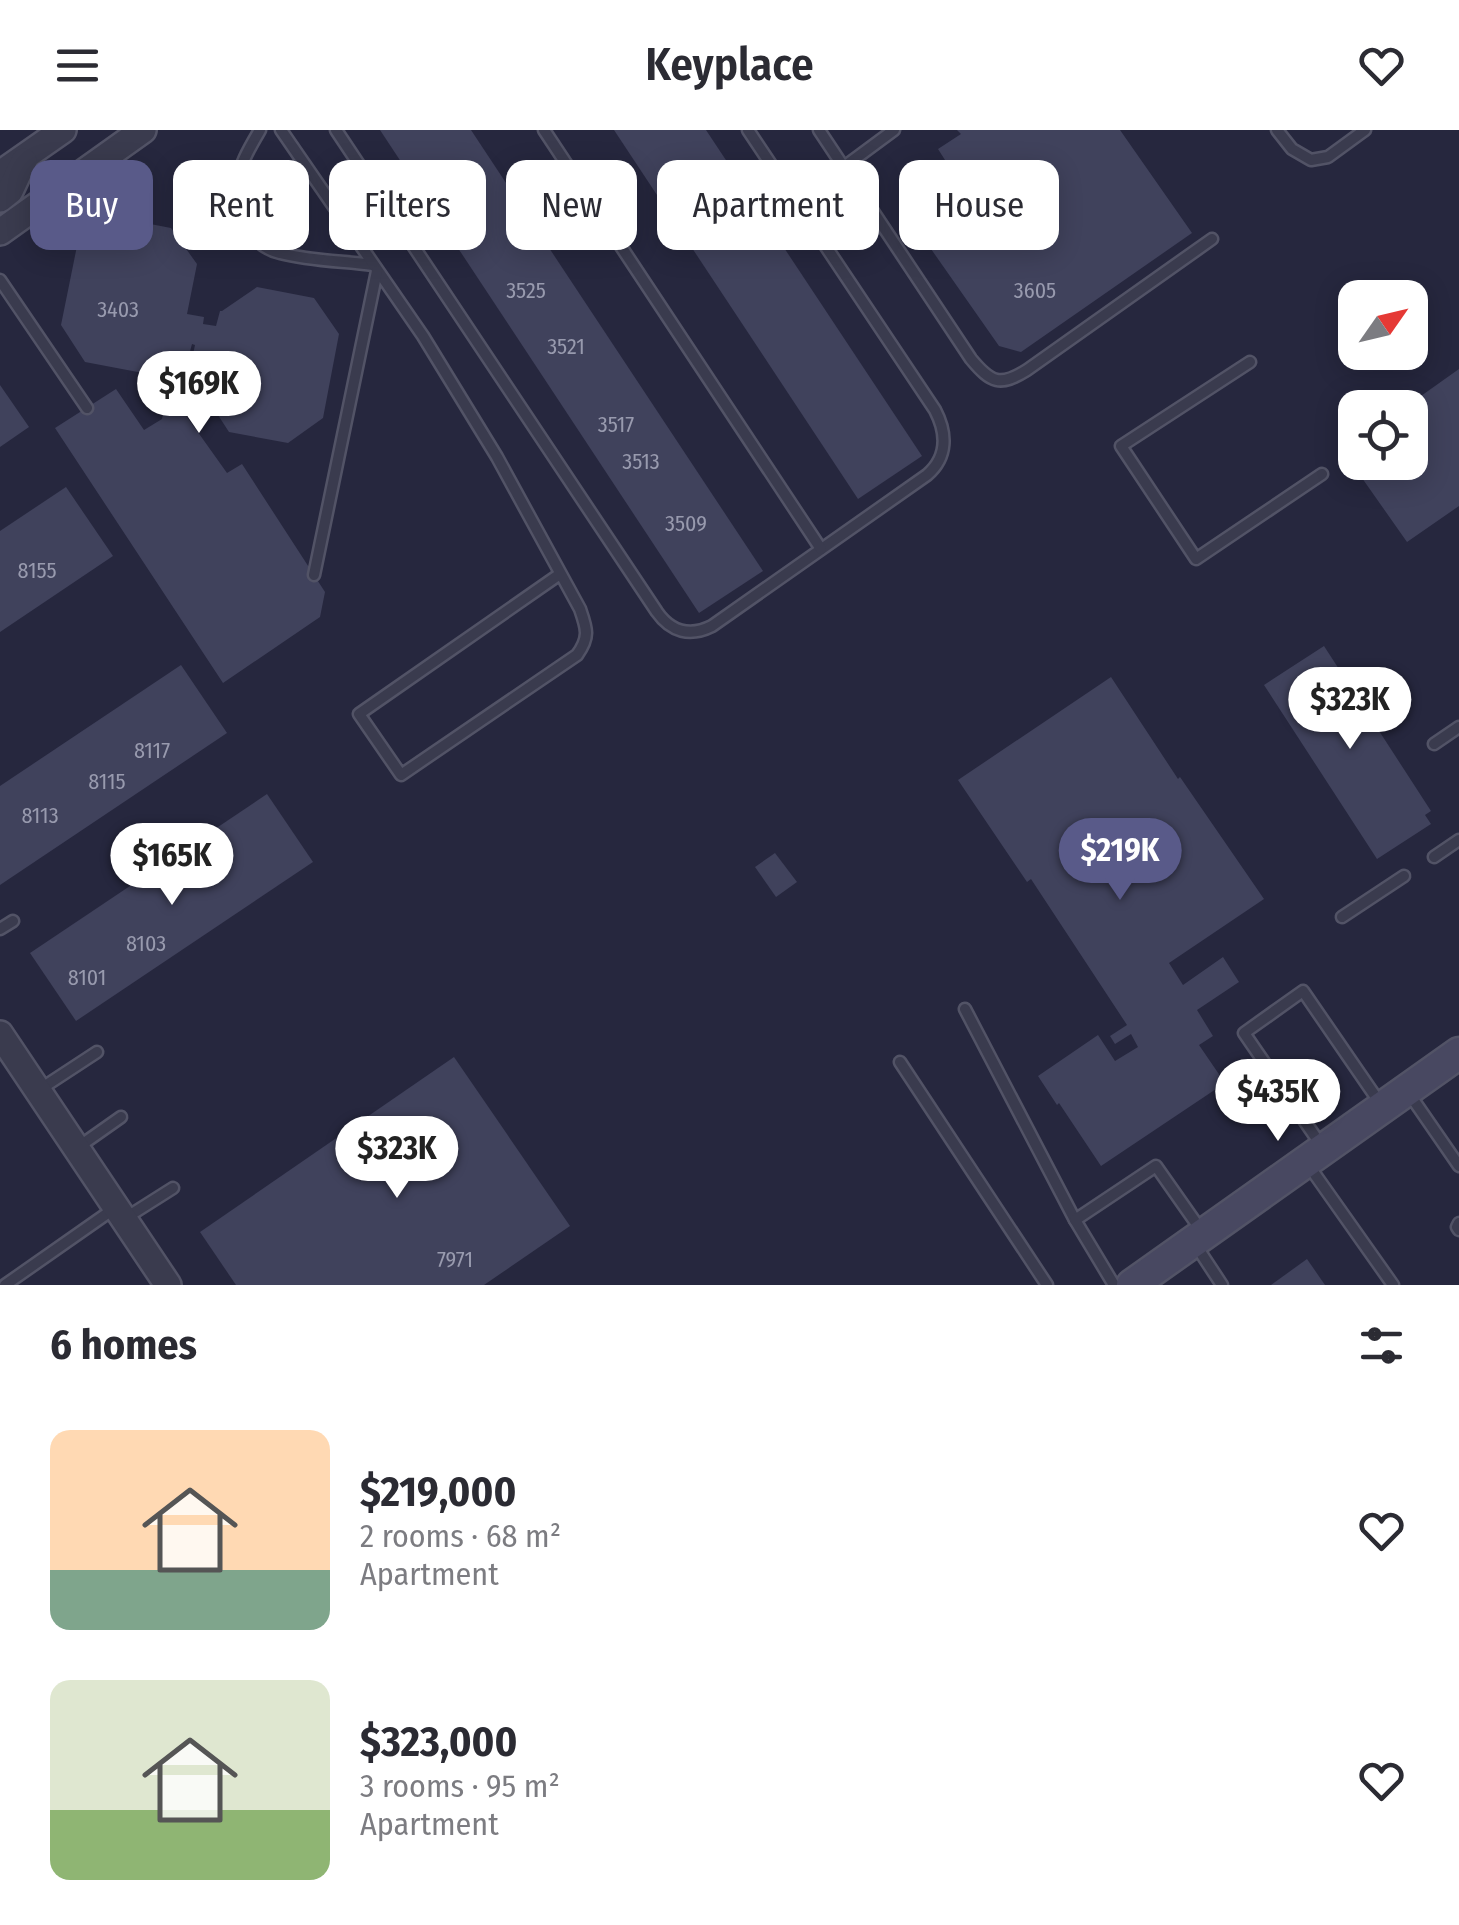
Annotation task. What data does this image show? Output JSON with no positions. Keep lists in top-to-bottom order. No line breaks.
{"house_numbers":["3525","3605","3403","3521","3517","3513","3509","8155","8117","8115","8113","8103","8101","7971"],"north":"top right","page":{"header":"Keyplace","chip":["Buy","Rent","Filters","New","Apartment","House"],"price":["$169K","$323K","$219K","$165K","$435K","$323K"],"heading":"6 homes","list":[{"name":"$219,000","note":"2 rooms · 68 m² · Apartment"},{"name":"$323,000","note":"3 rooms · 95 m² · Apartment"}]}}
